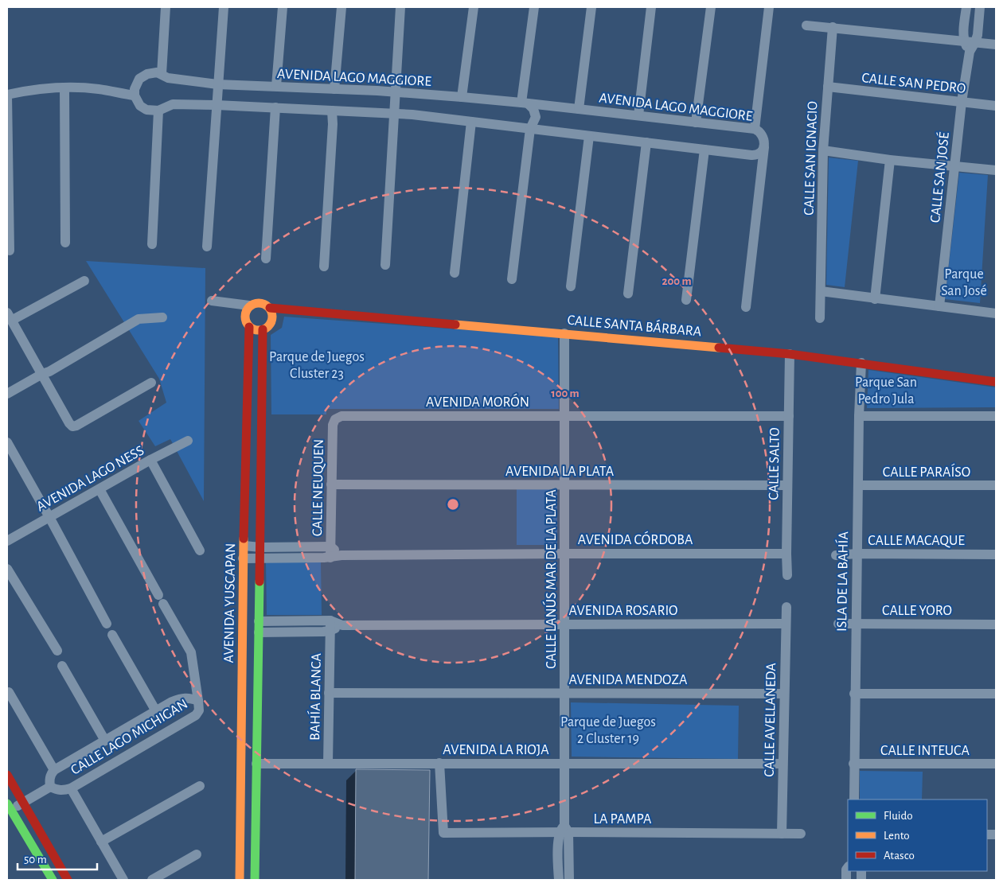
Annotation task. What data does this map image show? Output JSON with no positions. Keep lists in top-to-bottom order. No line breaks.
{"streets":{"street":["AVENIDA LAGO MAGGIORE","CALLE SAN PEDRO","CALLE SAN IGNACIO","CALLE SAN JOSÉ","CALLE SANTA BÁRBARA","AVENIDA MORÓN","CALLE SALTO","AVENIDA LA PLATA","CALLE PARAÍSO","AVENIDA LAGO NESS","CALLE NEUQUEN","AVENIDA CÓRDOBA","CALLE MACAQUE","CALLE LANÚS MAR DE LA PLATA","ISLA DE LA BAHÍA","AVENIDA YUSCAPAN","AVENIDA ROSARIO","CALLE YORO","AVENIDA MENDOZA","BAHÍA BLANCA","CALLE AVELLANEDA","CALLE LAGO MICHIGAN","AVENIDA LA RIOJA","CALLE INTEUCA","LA PAMPA"]},"crossings":[["CALLE SAN PEDRO","CALLE SAN IGNACIO"],["CALLE SAN PEDRO","CALLE SAN JOSÉ"],["CALLE SANTA BÁRBARA","CALLE SALTO"],["CALLE SANTA BÁRBARA","CALLE LANÚS MAR DE LA PLATA"],["CALLE SANTA BÁRBARA","ISLA DE LA BAHÍA"],["CALLE SANTA BÁRBARA","AVENIDA YUSCAPAN"],["AVENIDA MORÓN","CALLE SALTO"],["AVENIDA MORÓN","CALLE NEUQUEN"],["AVENIDA MORÓN","CALLE LANÚS MAR DE LA PLATA"],["CALLE SALTO","AVENIDA LA PLATA"],["CALLE SALTO","AVENIDA CÓRDOBA"],["AVENIDA LA PLATA","CALLE NEUQUEN"],["AVENIDA LA PLATA","CALLE LANÚS MAR DE LA PLATA"],["CALLE PARAÍSO","ISLA DE LA BAHÍA"],["CALLE NEUQUEN","AVENIDA CÓRDOBA"],["AVENIDA CÓRDOBA","CALLE LANÚS MAR DE LA PLATA"],["AVENIDA CÓRDOBA","AVENIDA YUSCAPAN"],["CALLE MACAQUE","ISLA DE LA BAHÍA"],["CALLE LANÚS MAR DE LA PLATA","AVENIDA ROSARIO"],["CALLE LANÚS MAR DE LA PLATA","AVENIDA MENDOZA"],["CALLE LANÚS MAR DE LA PLATA","AVENIDA LA RIOJA"],["CALLE LANÚS MAR DE LA PLATA","LA PAMPA"],["ISLA DE LA BAHÍA","CALLE YORO"],["ISLA DE LA BAHÍA","CALLE INTEUCA"],["AVENIDA ROSARIO","BAHÍA BLANCA"],["AVENIDA ROSARIO","CALLE AVELLANEDA"],["AVENIDA MENDOZA","BAHÍA BLANCA"],["AVENIDA MENDOZA","CALLE AVELLANEDA"],["BAHÍA BLANCA","AVENIDA LA RIOJA"],["CALLE AVELLANEDA","AVENIDA LA RIOJA"],["CALLE AVELLANEDA","LA PAMPA"],["AVENIDA LA RIOJA","LA PAMPA"]],"parks":["Parque San José","Parque de Juegos Cluster 23","Parque San Pedro Jula","Parque de Juegos 2 Cluster 19"],"legend":["Fluido","Lento","Atasco"],"scale_bar":"50 m","rings":["200 m","100 m"]}
